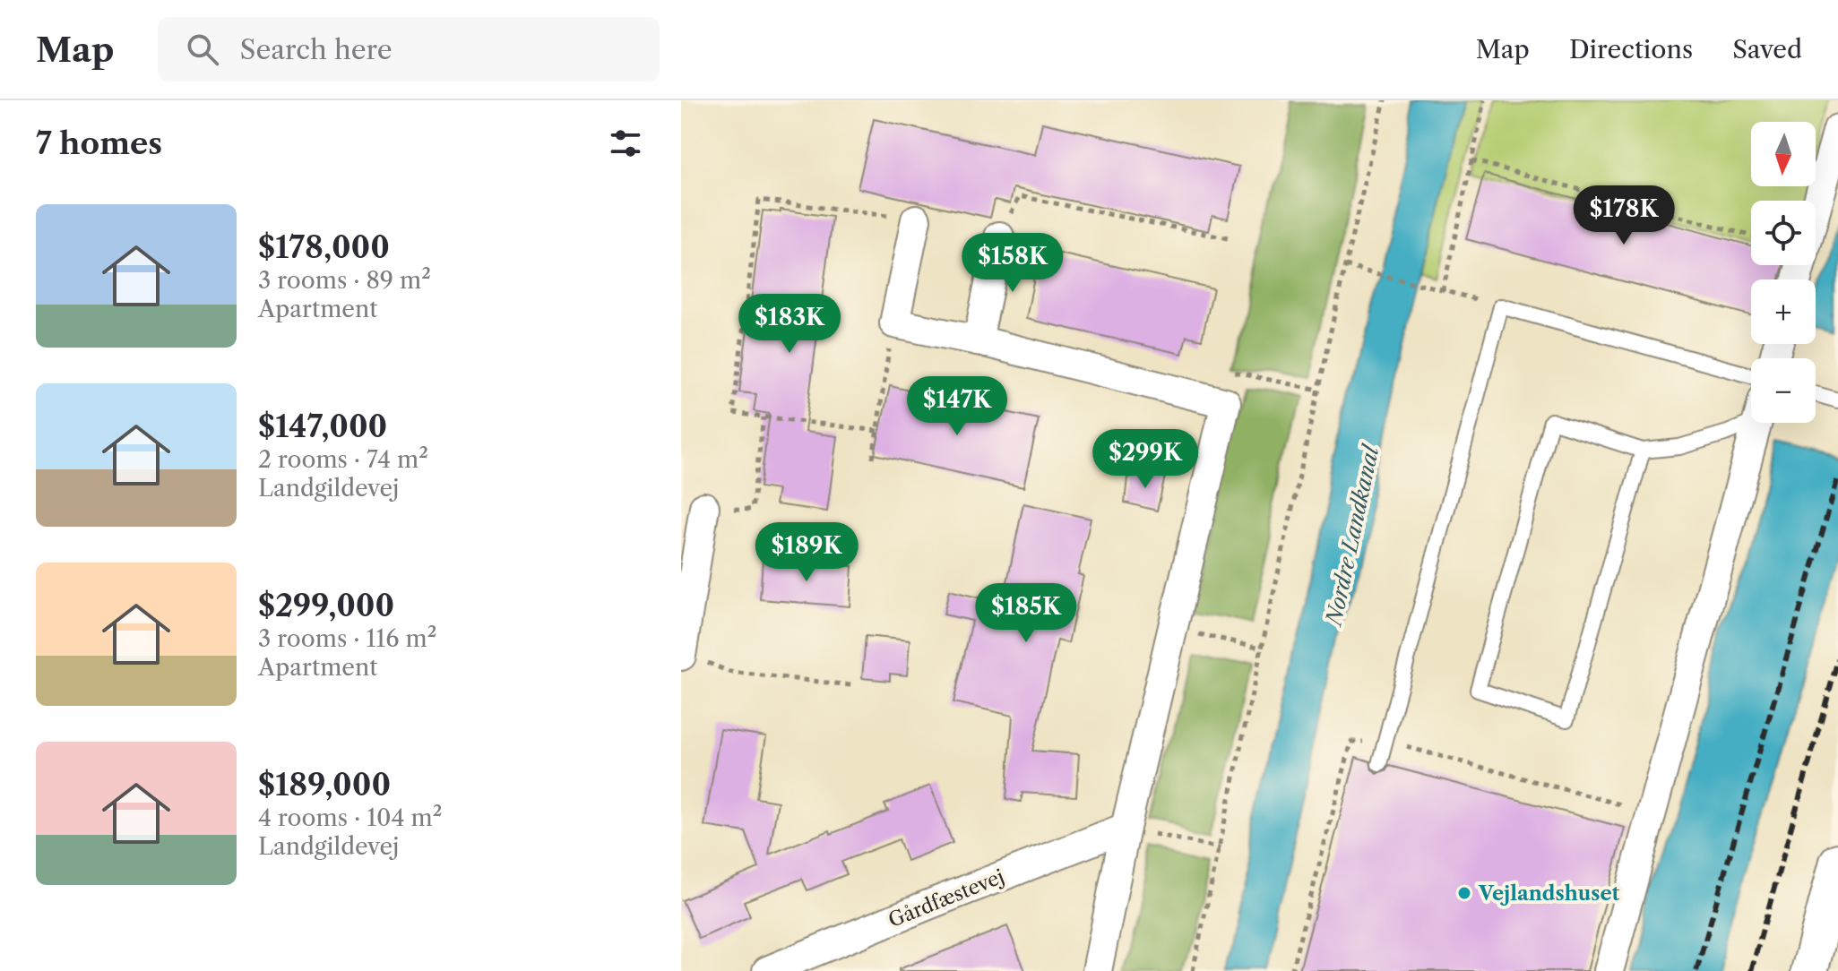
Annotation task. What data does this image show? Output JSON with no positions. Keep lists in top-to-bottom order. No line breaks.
{"streets":{"street":["Gårdfæstevej"]},"water":["Nordre Landkanal"],"places":["Vejlandshuset"],"north":"bottom","page":{"header":"Map","search":"Search here","nav":["Map","Directions","Saved"],"heading":"7 homes","map_buttons":["+","−"],"price":["$178K","$158K","$183K","$147K","$299K","$189K","$185K"],"list":[{"name":"$178,000","note":"3 rooms · 89 m² · Apartment"},{"name":"$147,000","note":"2 rooms · 74 m² · Landgildevej"},{"name":"$299,000","note":"3 rooms · 116 m² · Apartment"},{"name":"$189,000","note":"4 rooms · 104 m² · Landgildevej"}]}}
